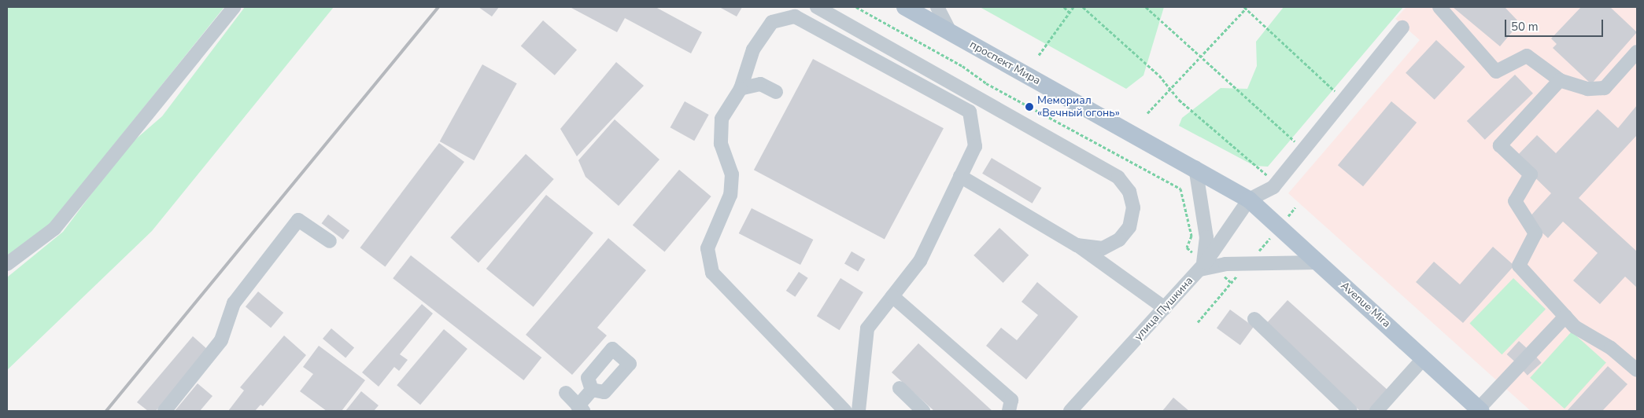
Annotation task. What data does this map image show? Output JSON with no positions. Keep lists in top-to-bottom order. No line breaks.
{"streets":{"main road":["проспект Мира","Avenue Mira"],"street":["улица Пушкина"]},"crossings":[["проспект Мира","Avenue Mira"],["проспект Мира","улица Пушкина"],["Avenue Mira","улица Пушкина"]],"places":["Мемориал «Вечный огонь»"],"scale_bar":"50 m"}
